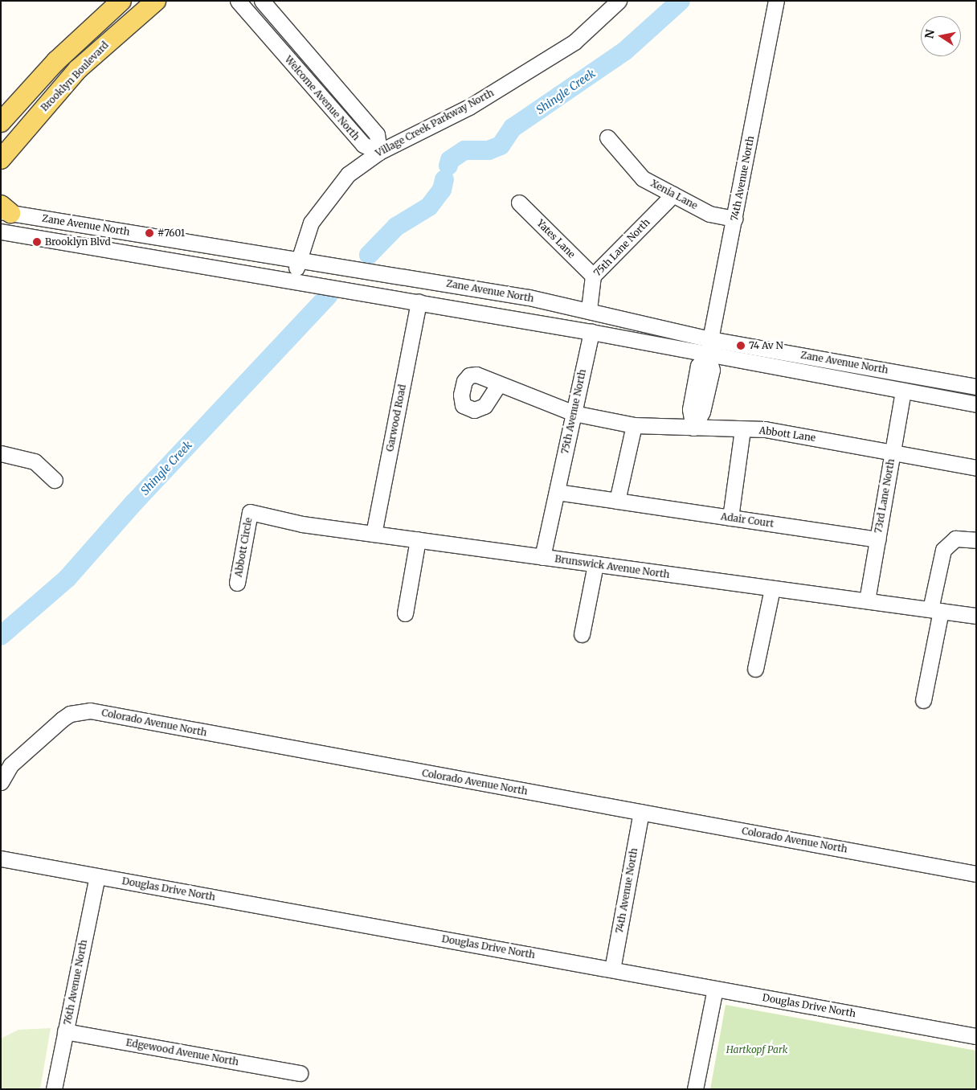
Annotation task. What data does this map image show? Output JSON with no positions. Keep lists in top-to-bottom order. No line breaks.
{"streets":{"main road":["Brooklyn Boulevard"],"street":["Welcome Avenue North","Village Creek Parkway North","74th Avenue North","Xenia Lane","Zane Avenue North","Yates Lane","75th Lane North","75th Avenue North","Garwood Road","Abbott Lane","73rd Lane North","Adair Court","Abbott Circle","Brunswick Avenue North","Colorado Avenue North","Douglas Drive North","76th Avenue North","Edgewood Avenue North"]},"crossings":[["Welcome Avenue North","Village Creek Parkway North"],["Village Creek Parkway North","Zane Avenue North"],["74th Avenue North","Xenia Lane"],["74th Avenue North","Zane Avenue North"],["74th Avenue North","Abbott Lane"],["74th Avenue North","Colorado Avenue North"],["74th Avenue North","Douglas Drive North"],["Xenia Lane","75th Lane North"],["Zane Avenue North","75th Lane North"],["Zane Avenue North","75th Avenue North"],["Zane Avenue North","Garwood Road"],["Zane Avenue North","73rd Lane North"],["Yates Lane","75th Lane North"],["75th Avenue North","Abbott Lane"],["75th Avenue North","Brunswick Avenue North"],["Garwood Road","Brunswick Avenue North"],["Abbott Lane","73rd Lane North"],["73rd Lane North","Adair Court"],["73rd Lane North","Brunswick Avenue North"],["Abbott Circle","Brunswick Avenue North"],["Douglas Drive North","76th Avenue North"],["76th Avenue North","Edgewood Avenue North"]],"water":["Shingle Creek"],"parks":["Hartkopf Park"],"places":["#7601","Brooklyn Blvd","74 Av N"],"north":"left"}
